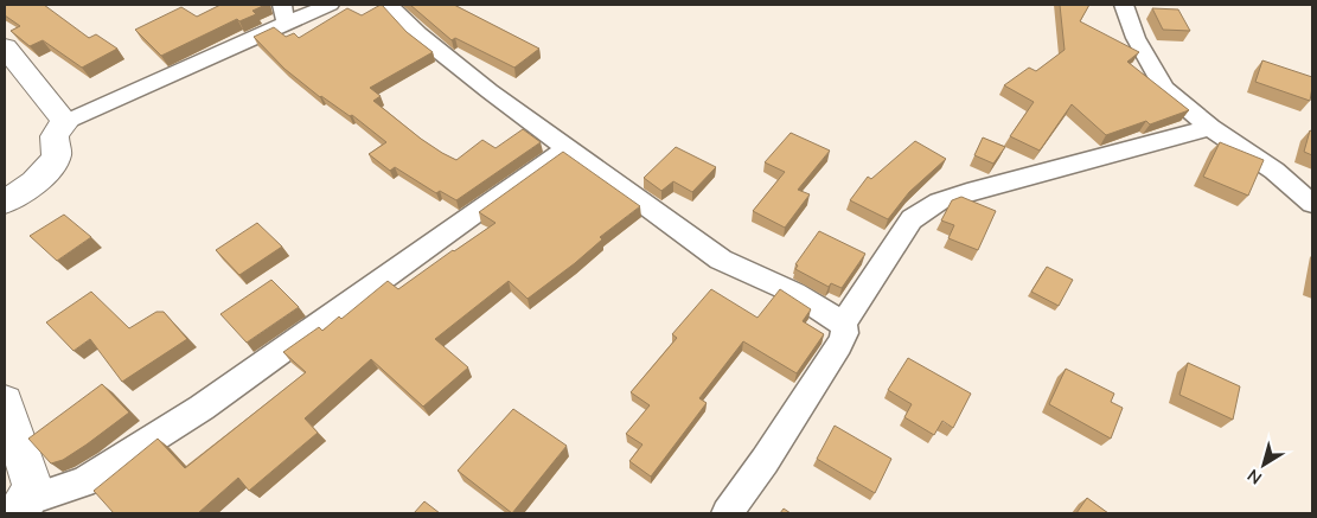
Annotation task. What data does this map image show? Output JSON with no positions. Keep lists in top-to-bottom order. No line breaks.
{"north":"bottom left"}
